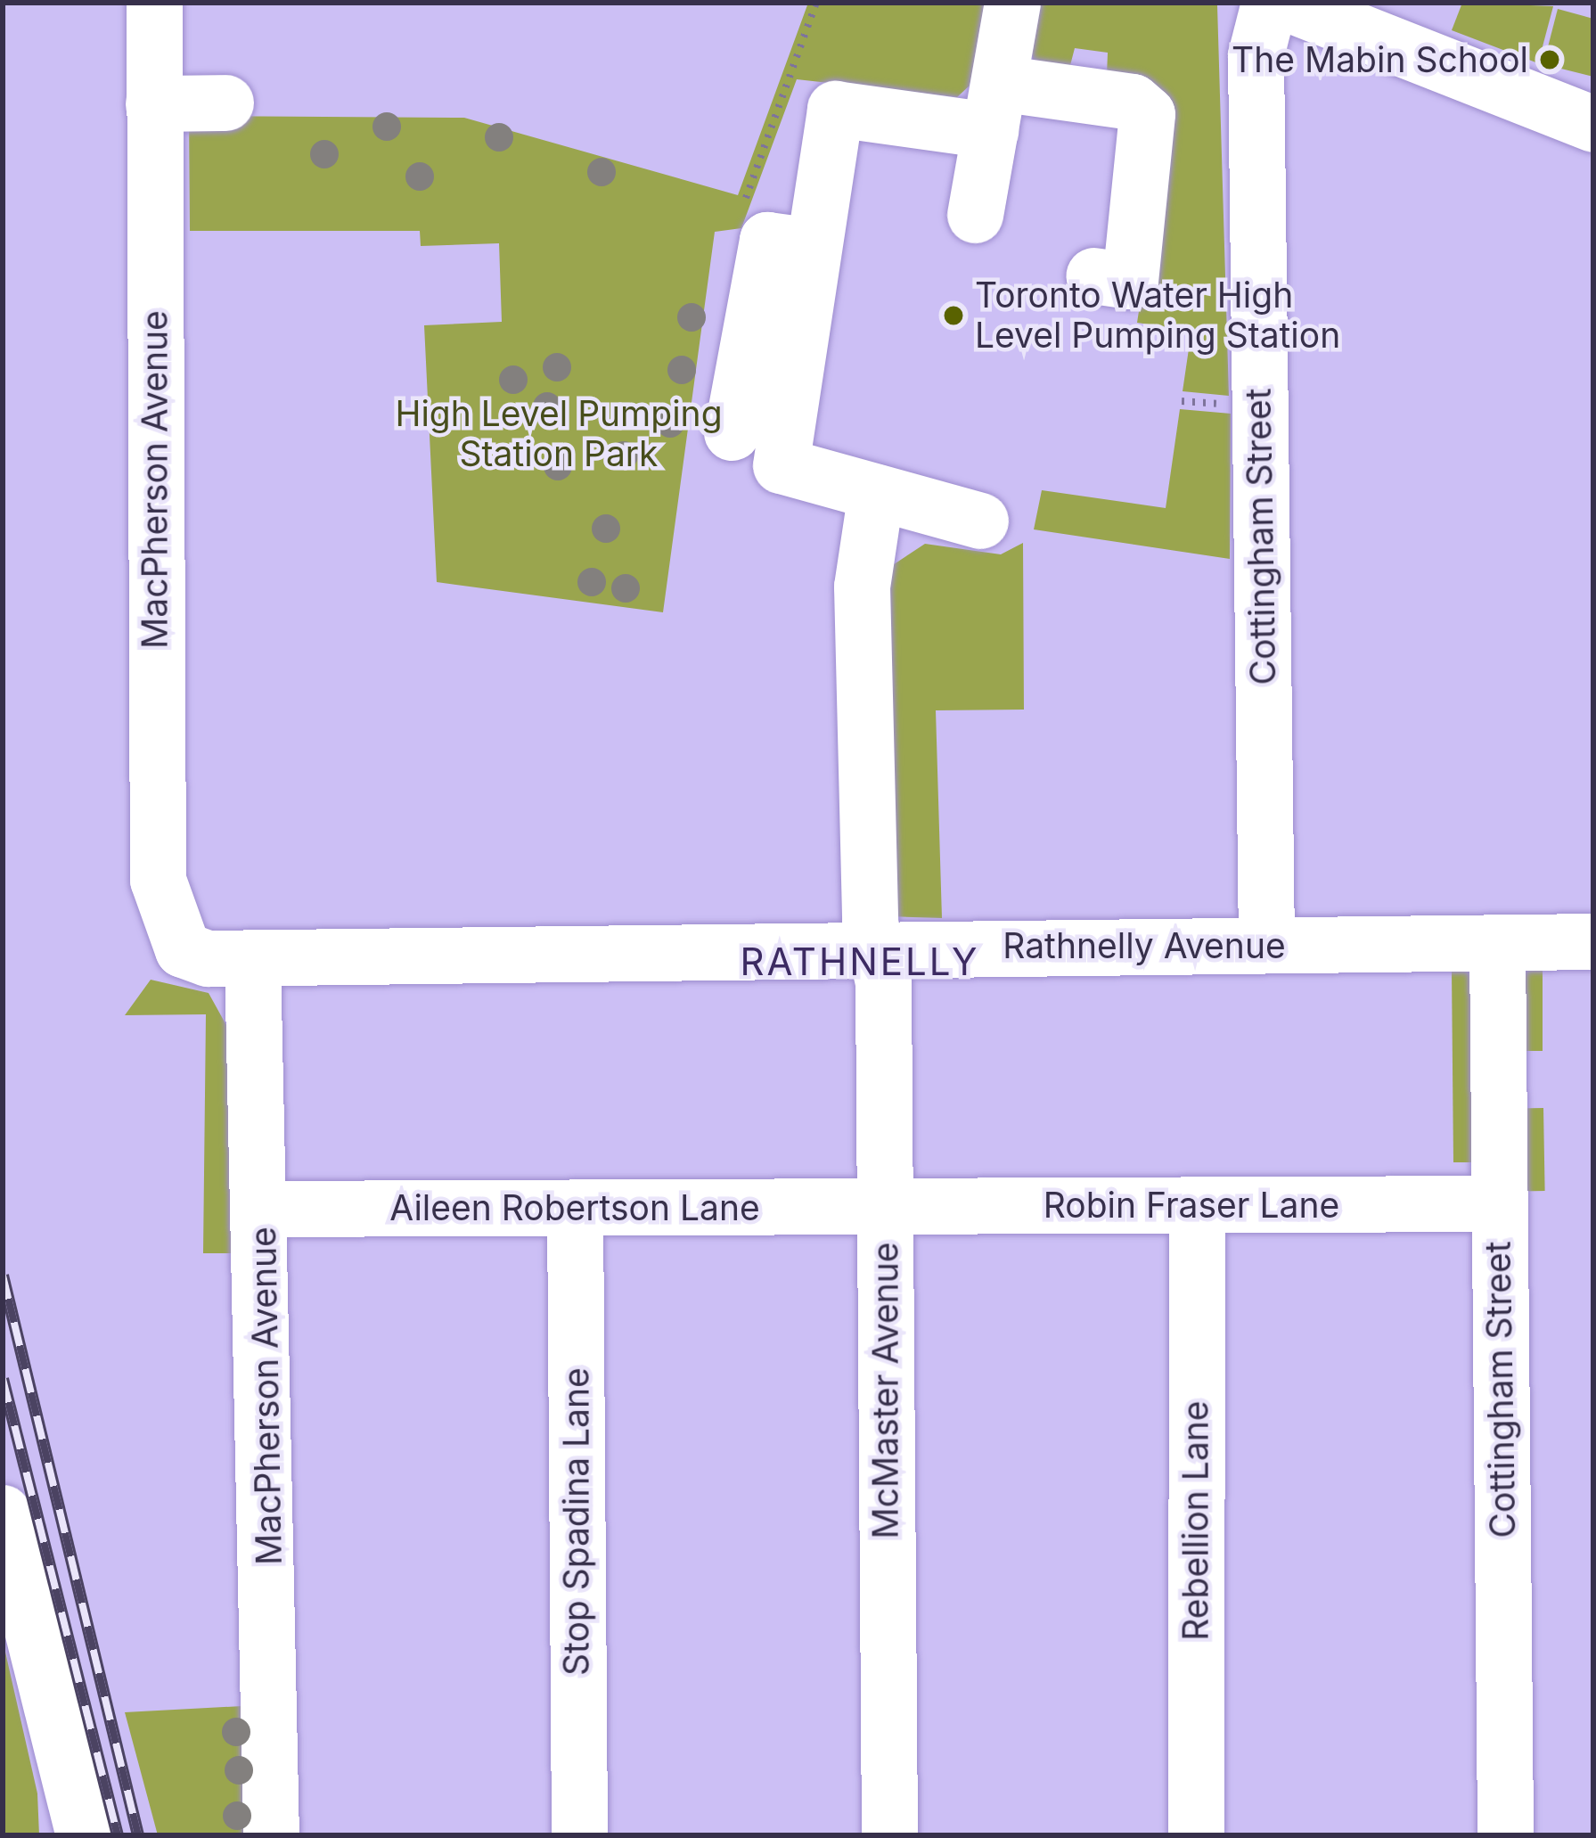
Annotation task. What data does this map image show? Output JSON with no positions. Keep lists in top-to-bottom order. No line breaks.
{"streets":{"street":["MacPherson Avenue","Cottingham Street","Rathnelly Avenue","Robin Fraser Lane","Aileen Robertson Lane","McMaster Avenue","Rebellion Lane","Stop Spadina Lane"]},"crossings":[["MacPherson Avenue","Rathnelly Avenue"],["MacPherson Avenue","Aileen Robertson Lane"],["Cottingham Street","Rathnelly Avenue"],["Cottingham Street","Robin Fraser Lane"],["Rathnelly Avenue","McMaster Avenue"],["Robin Fraser Lane","Aileen Robertson Lane"],["Robin Fraser Lane","McMaster Avenue"],["Robin Fraser Lane","Rebellion Lane"],["Aileen Robertson Lane","McMaster Avenue"],["Aileen Robertson Lane","Stop Spadina Lane"]],"districts":["RATHNELLY"],"parks":["High Level Pumping Station Park"],"places":["The Mabin School","Toronto Water High Level Pumping Station"]}
